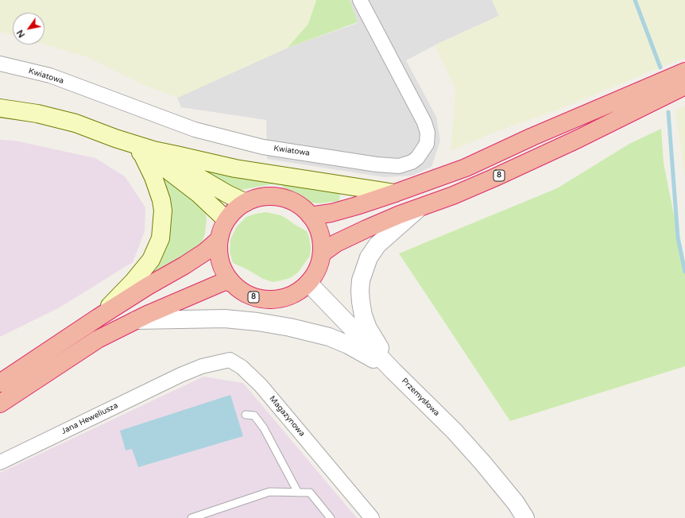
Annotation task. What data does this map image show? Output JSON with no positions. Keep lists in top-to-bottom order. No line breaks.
{"streets":{"highway":["8"],"street":["Kwiatowa","Przemysłowa","Magazynowa","Jana Heweliusza"]},"crossings":[["8","Przemysłowa"],["Magazynowa","Jana Heweliusza"]],"north":"bottom left"}
